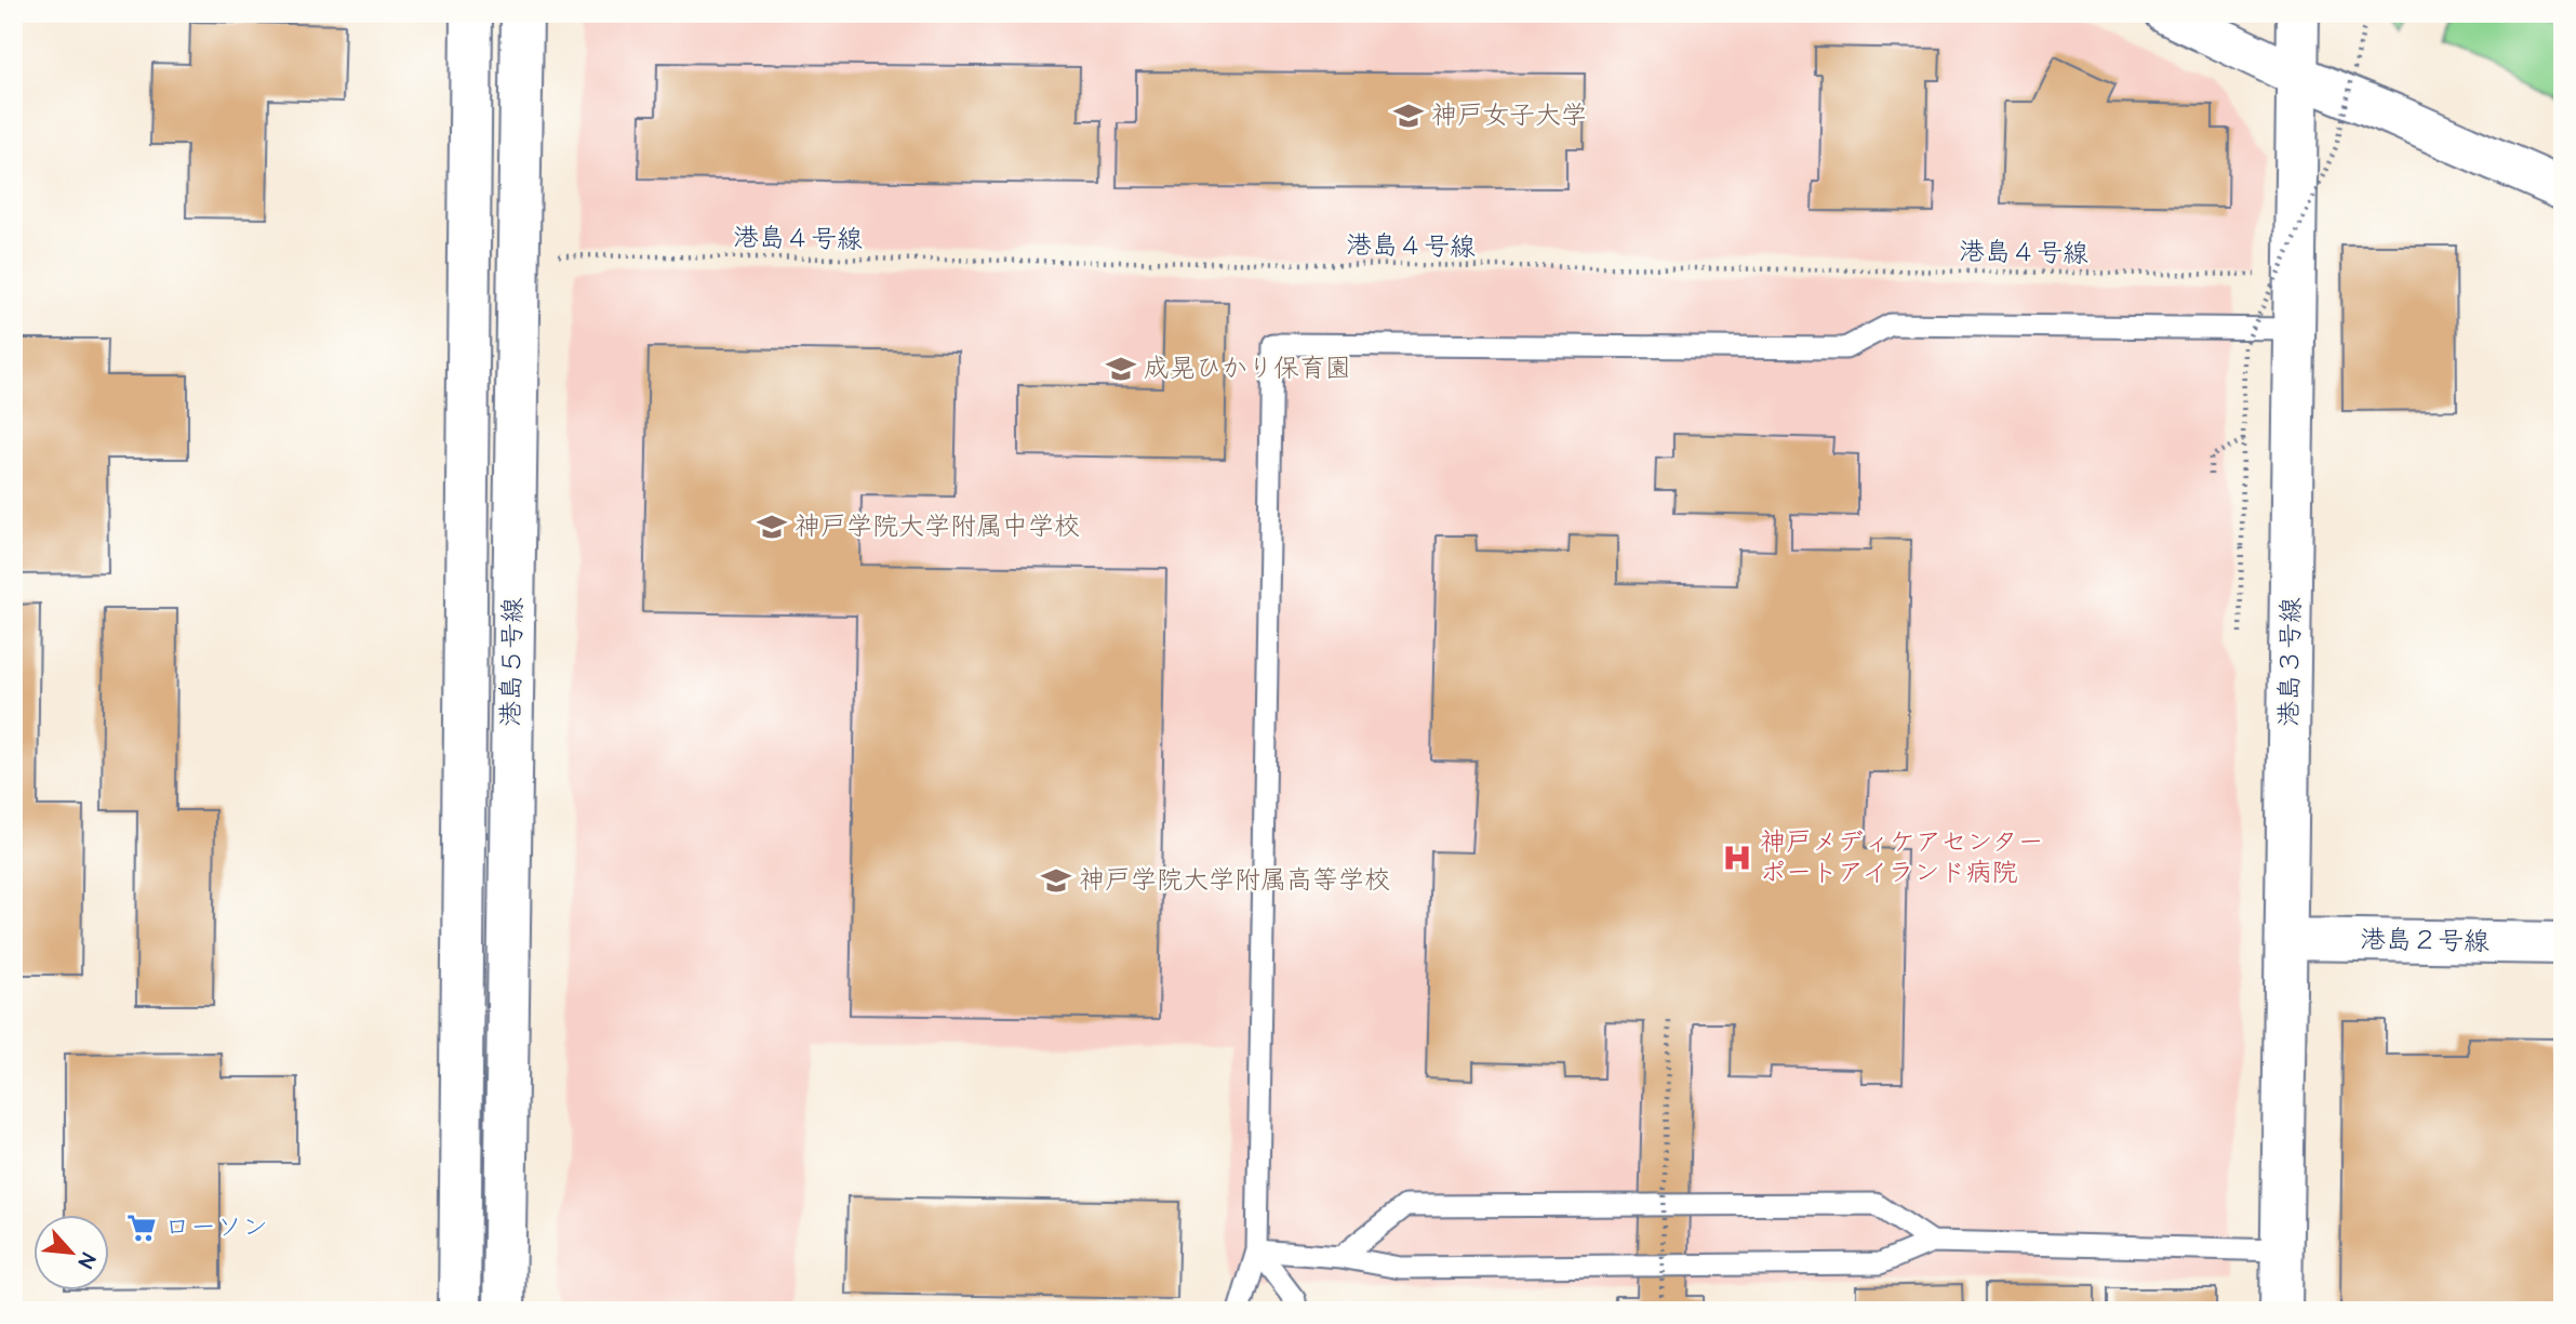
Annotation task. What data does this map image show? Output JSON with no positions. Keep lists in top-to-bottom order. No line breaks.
{"streets":{"street":["港島５号線","港島３号線","港島２号線"],"path":["港島４号線"]},"crossings":[["港島３号線","港島２号線"]],"places":{"school or university":["神戸女子大学","成晃ひかり保育園","神戸学院大学附属中学校","神戸学院大学附属高等学校"],"hospital":["神戸メディケアセンター ポートアイランド病院"],"supermarket":["ローソン"]},"north":"bottom right"}
